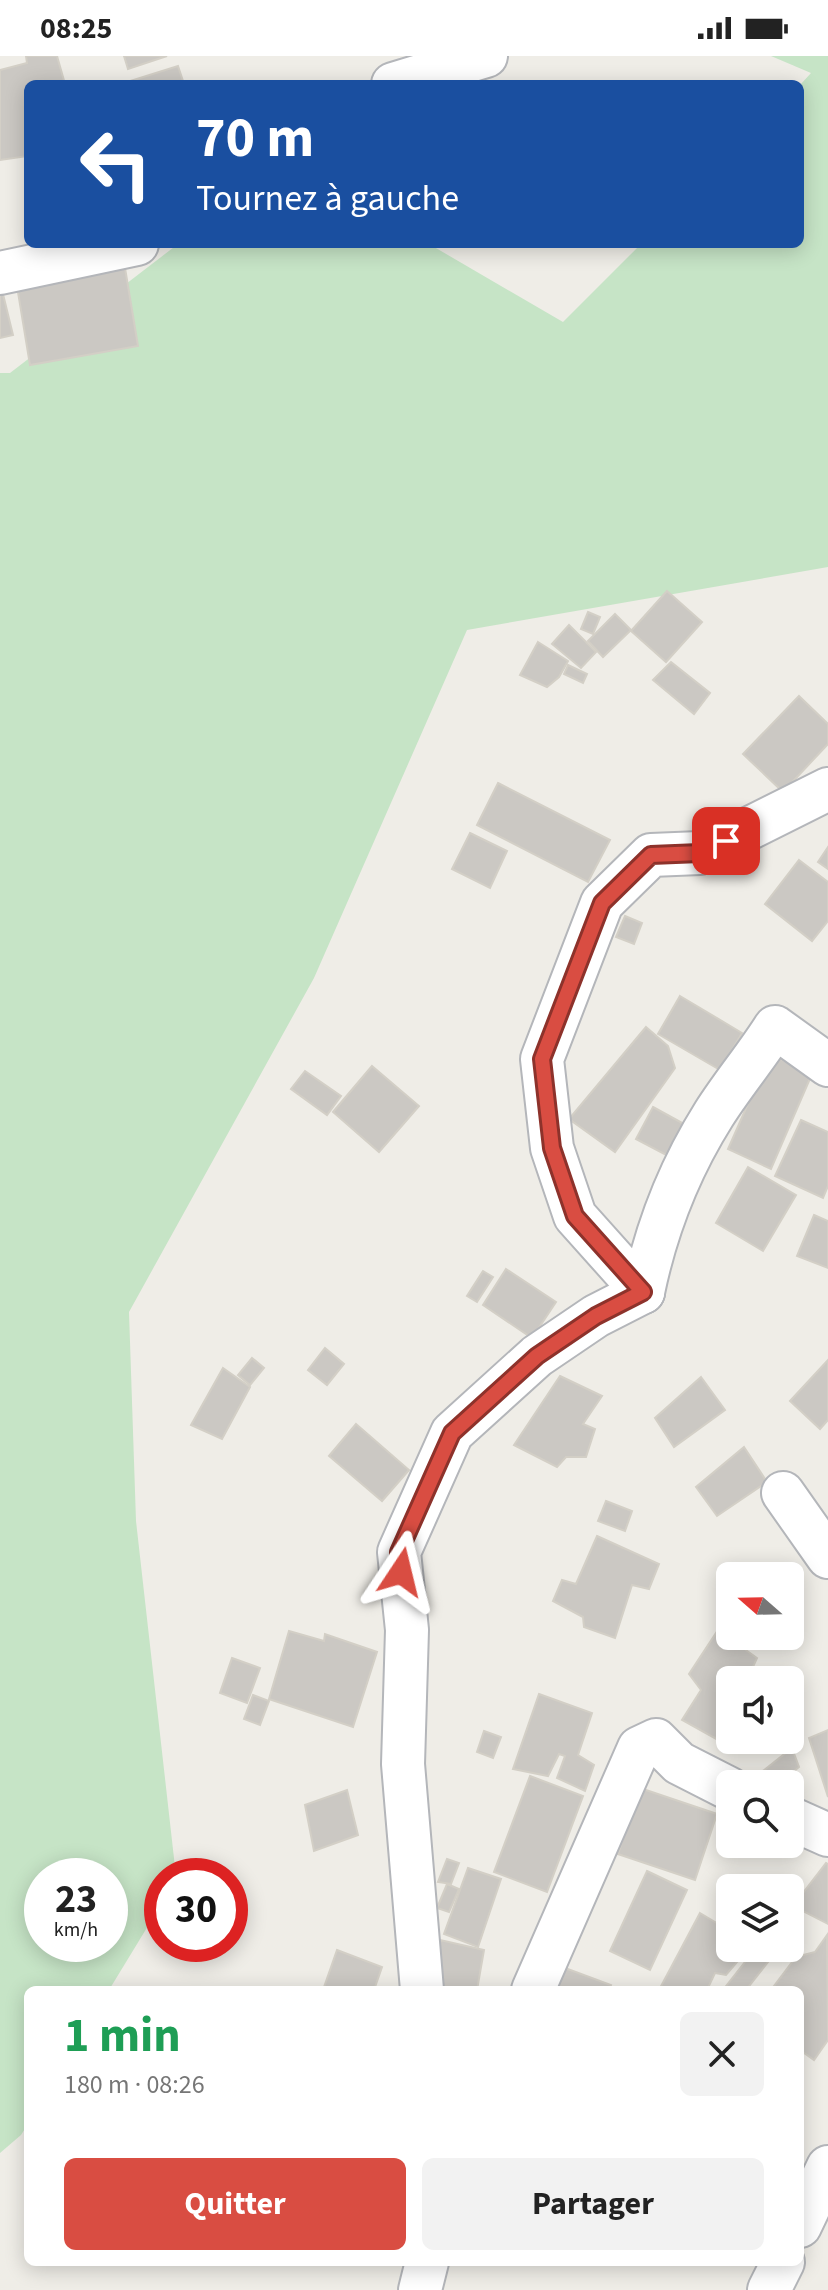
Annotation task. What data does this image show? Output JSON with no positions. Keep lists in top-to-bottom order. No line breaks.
{"north":"left","page":{"status":"08:25","turn":["70 m","Tournez à gauche"],"speed":"23 km/h","limit":"30","heading":["1 min","180 m · 08:26"],"buttons":["Quitter","Partager"]}}
